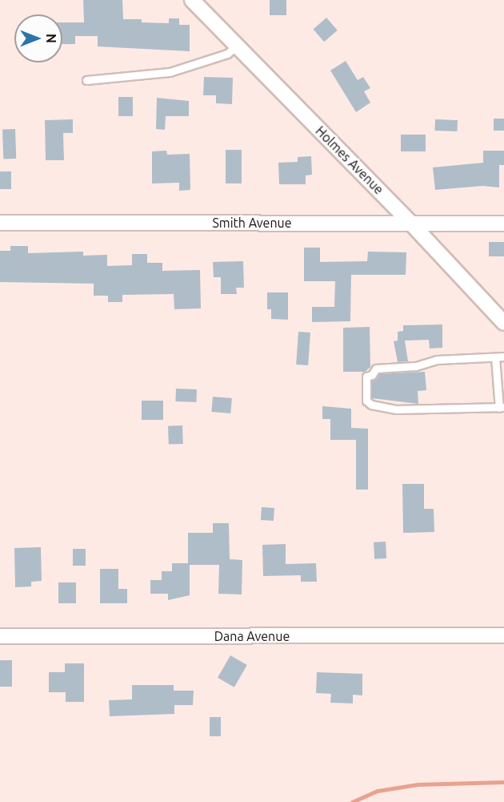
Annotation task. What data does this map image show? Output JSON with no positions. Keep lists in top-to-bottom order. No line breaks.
{"streets":{"street":["Holmes Avenue","Smith Avenue","Dana Avenue"]},"crossings":[["Holmes Avenue","Smith Avenue"]],"north":"right"}
